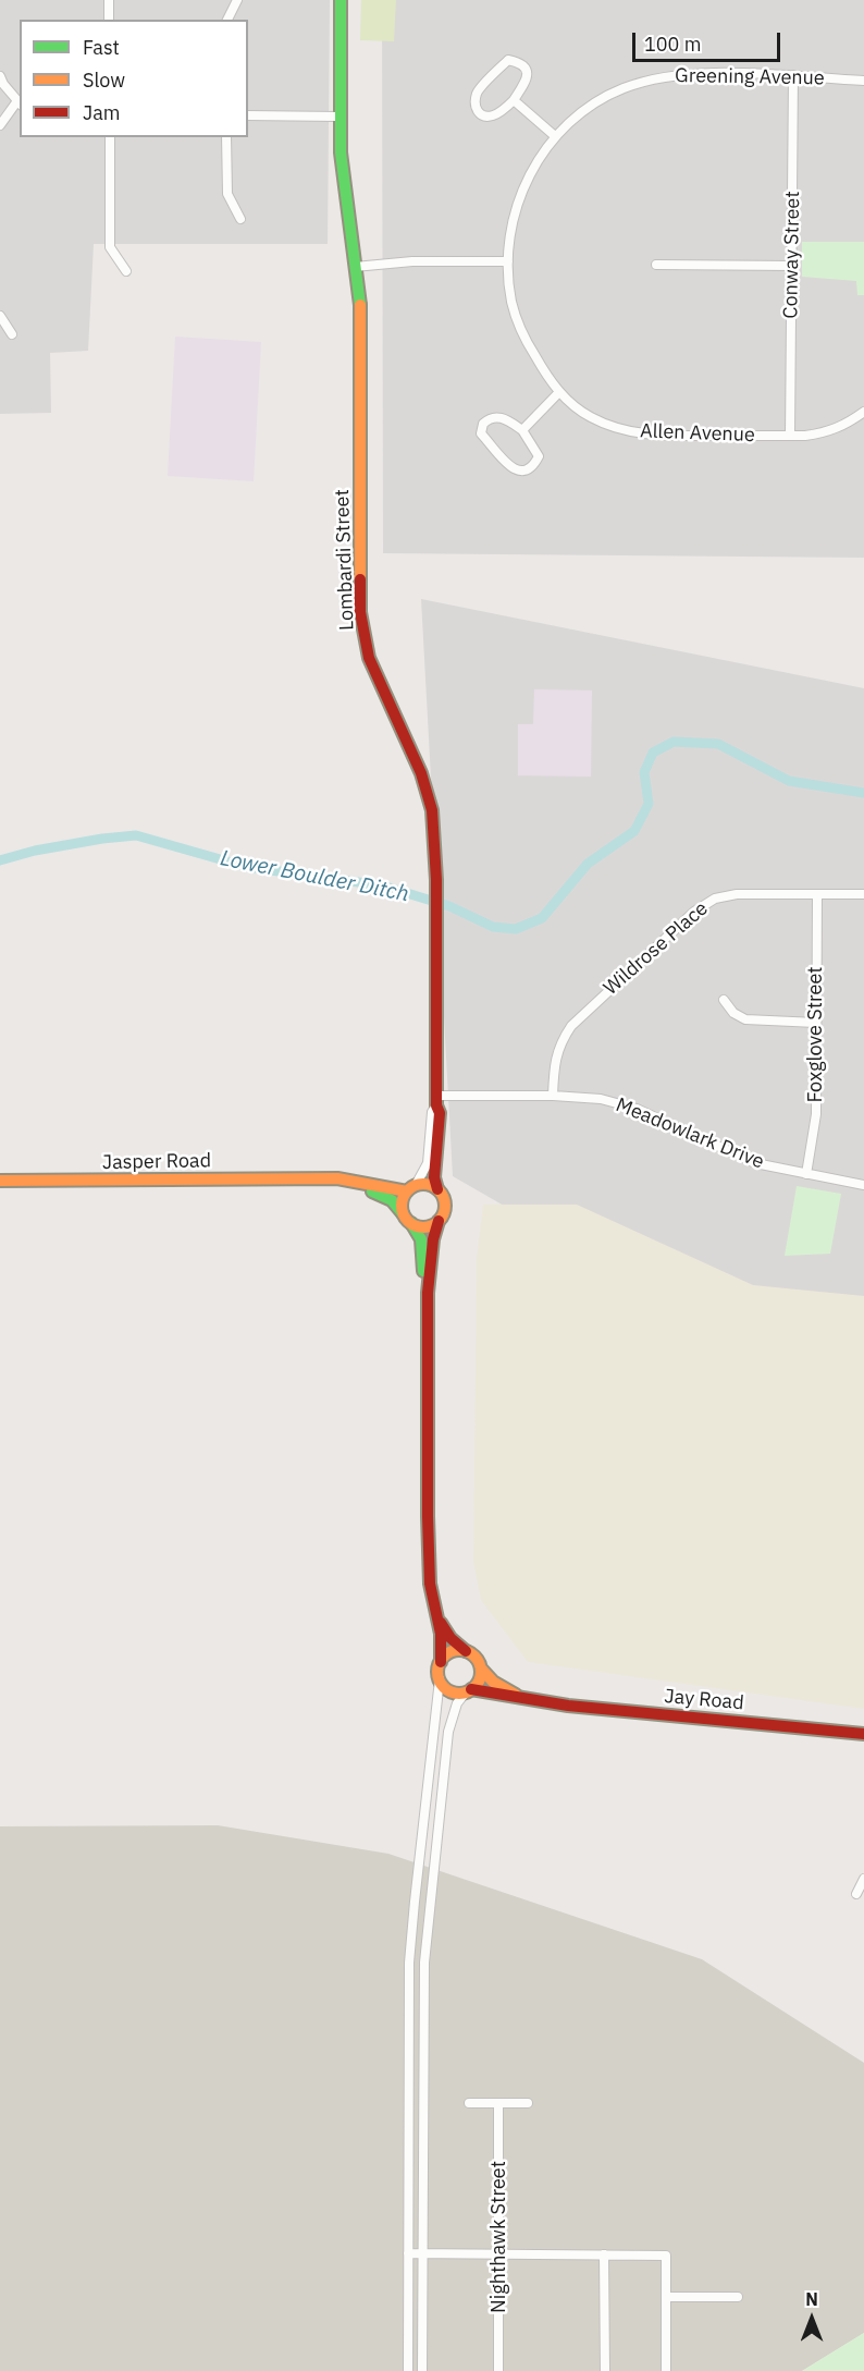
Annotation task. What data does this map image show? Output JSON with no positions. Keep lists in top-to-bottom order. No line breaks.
{"streets":{"street":["Greening Avenue","Conway Street","Allen Avenue","Lombardi Street","Wildrose Place","Foxglove Street","Meadowlark Drive","Jasper Road","Jay Road","Nighthawk Street"]},"crossings":[["Greening Avenue","Conway Street"],["Greening Avenue","Allen Avenue"],["Conway Street","Allen Avenue"],["Lombardi Street","Meadowlark Drive"],["Lombardi Street","Jasper Road"],["Wildrose Place","Foxglove Street"],["Wildrose Place","Meadowlark Drive"],["Foxglove Street","Meadowlark Drive"]],"water":["Lower Boulder Ditch"],"legend":["Fast","Slow","Jam"],"scale_bar":"100 m","north":"top"}
